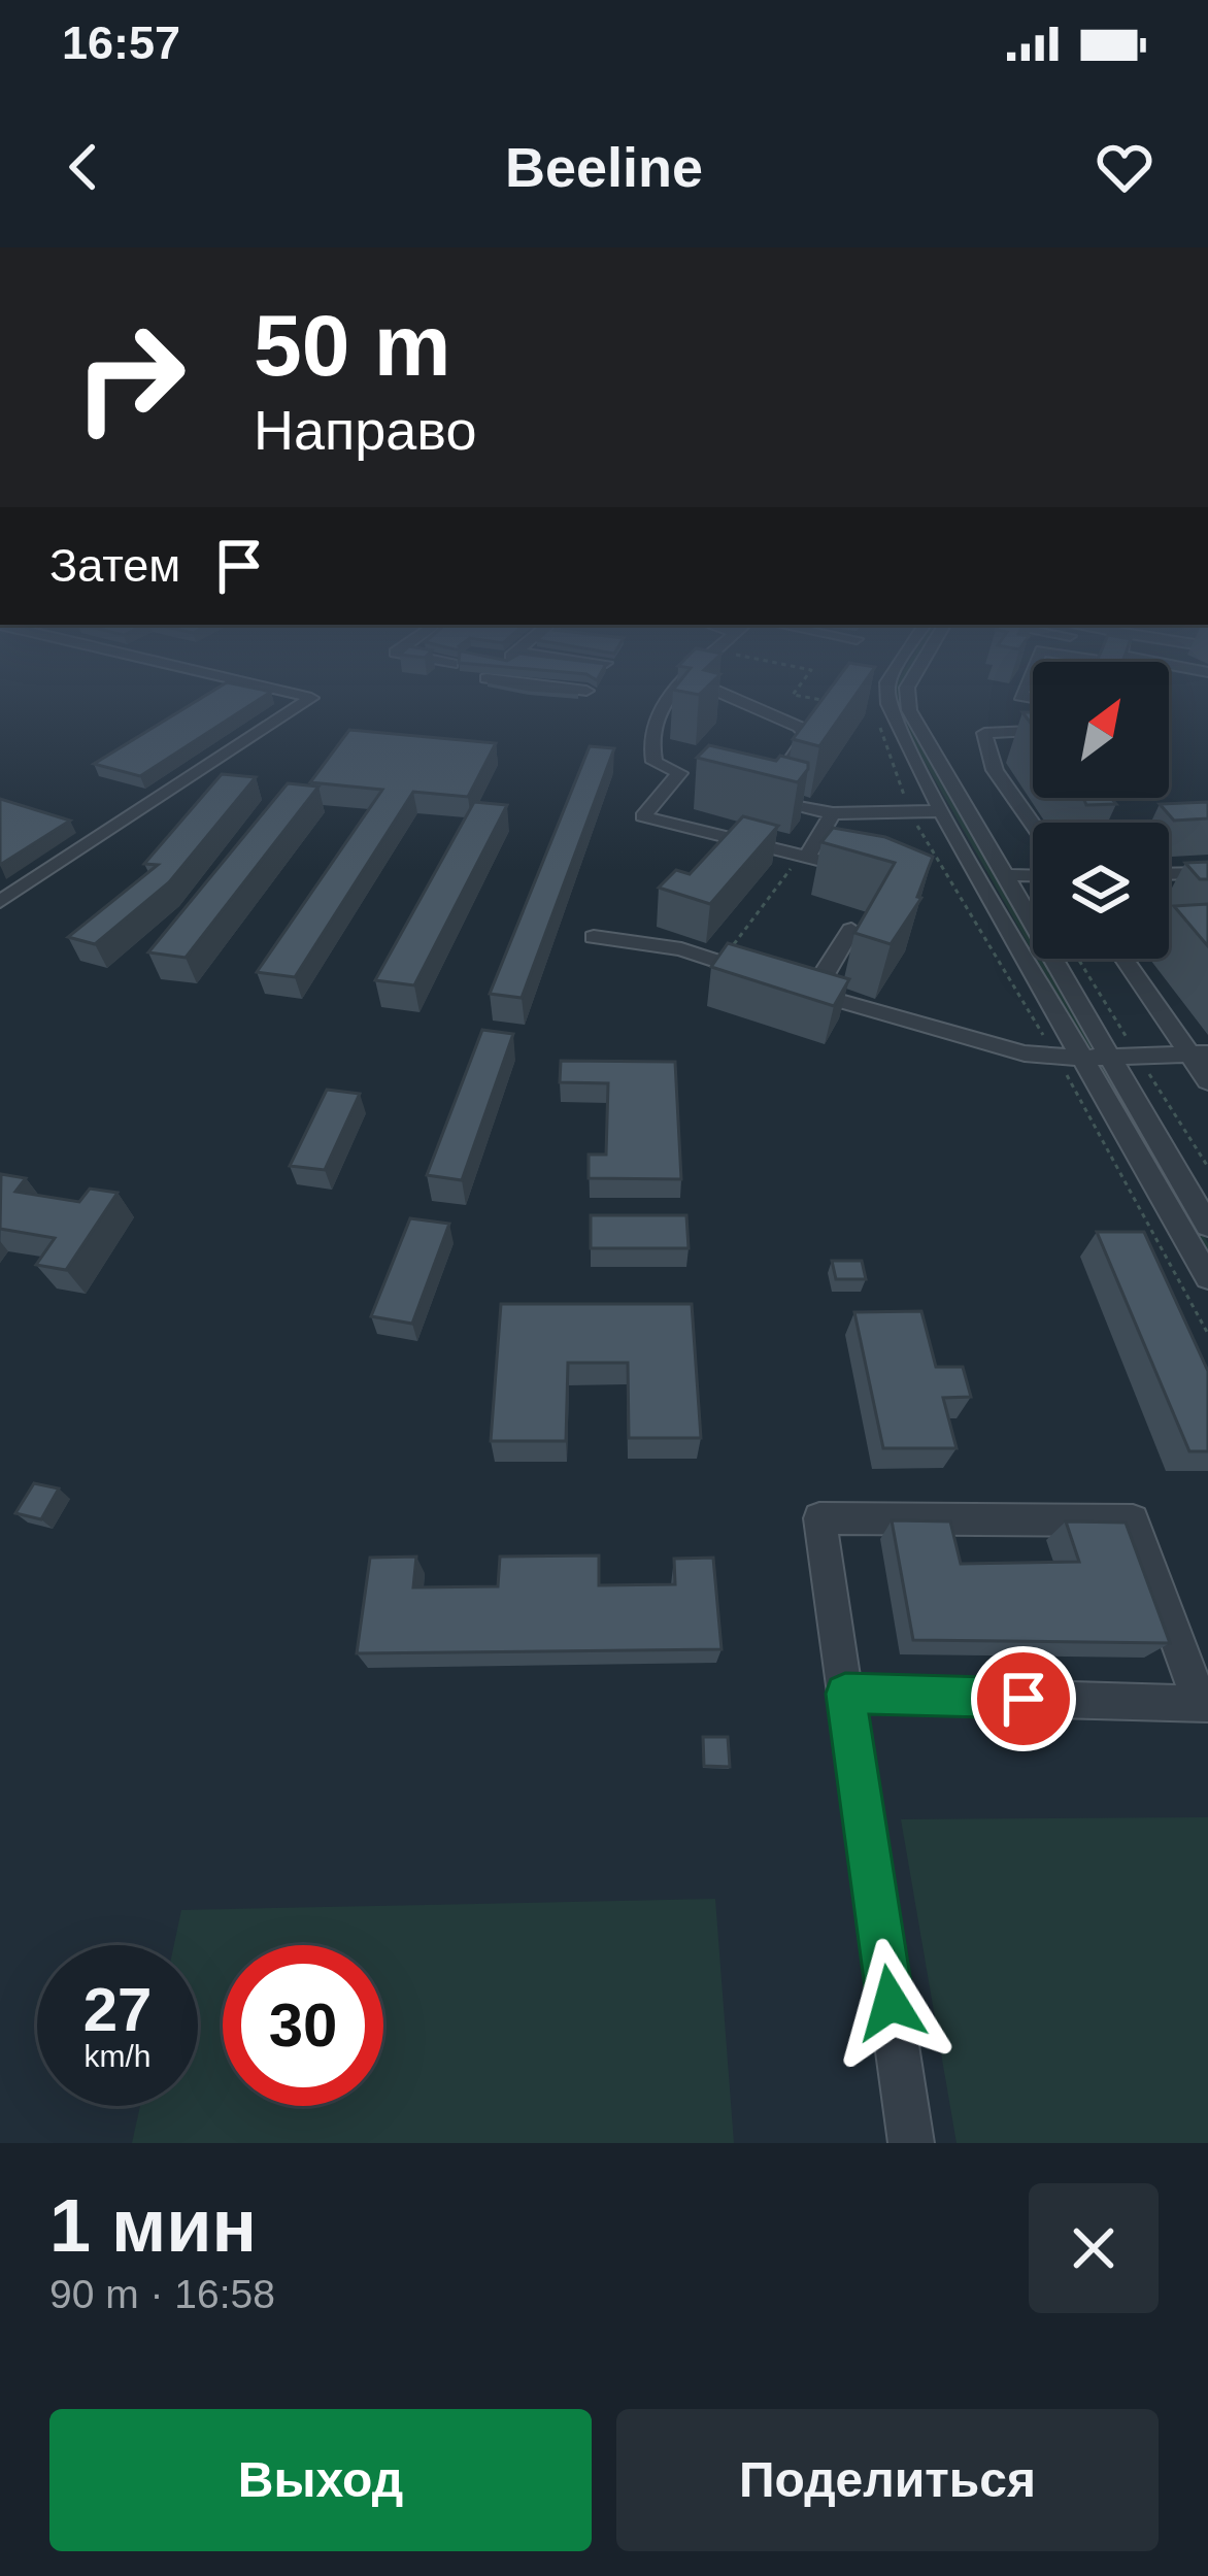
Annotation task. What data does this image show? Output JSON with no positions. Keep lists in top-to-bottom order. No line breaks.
{"north":"top right","page":{"status":"16:57","header":"Beeline","turn":["50 m","Направо"],"then":"Затем","speed":"27 km/h","limit":"30","heading":["1 мин","90 m · 16:58"],"buttons":["Выход","Поделиться"]}}
